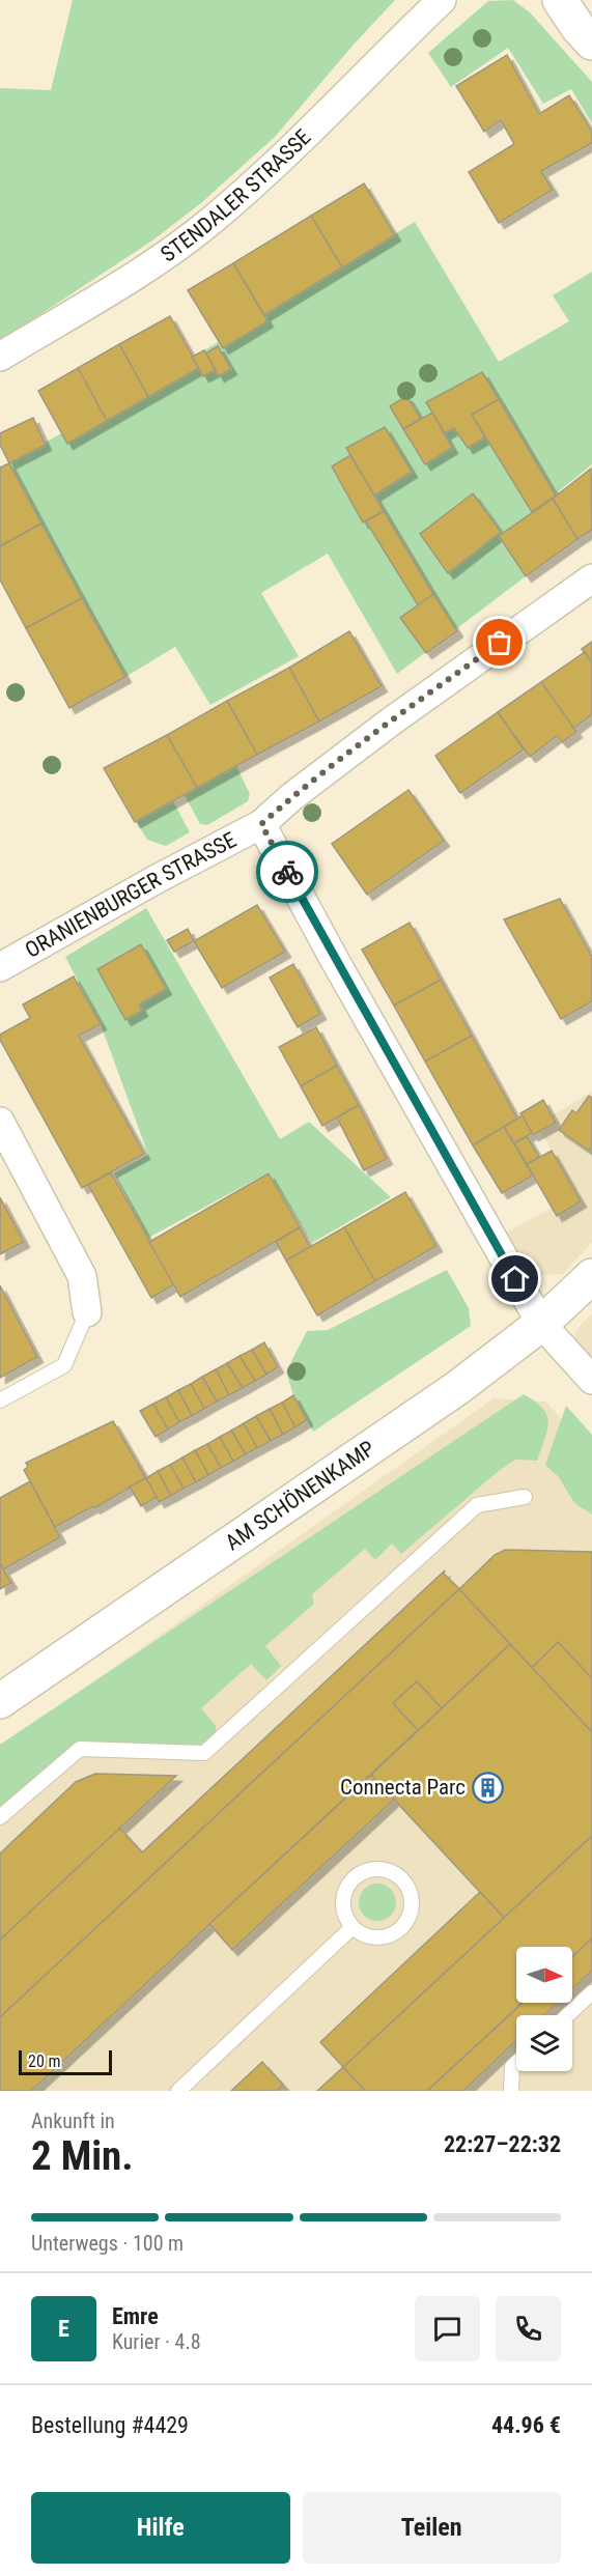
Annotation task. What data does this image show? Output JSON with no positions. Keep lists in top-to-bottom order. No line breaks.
{"streets":{"main road":["AM SCHÖNENKAMP"],"street":["STENDALER STRASSE","ORANIENBURGER STRASSE"]},"places":{"building":["Connecta Parc"]},"scale_bar":"20 m","north":"right","page":{"scale":"20 m","heading":["2 Min.","Ankunft in","22:27–22:32"],"panel":["Emre","Kurier · 4.8","Bestellung #4429","44.96 €"],"bar":"Unterwegs · 100 m","round":"E","buttons":["Hilfe","Teilen"]}}
